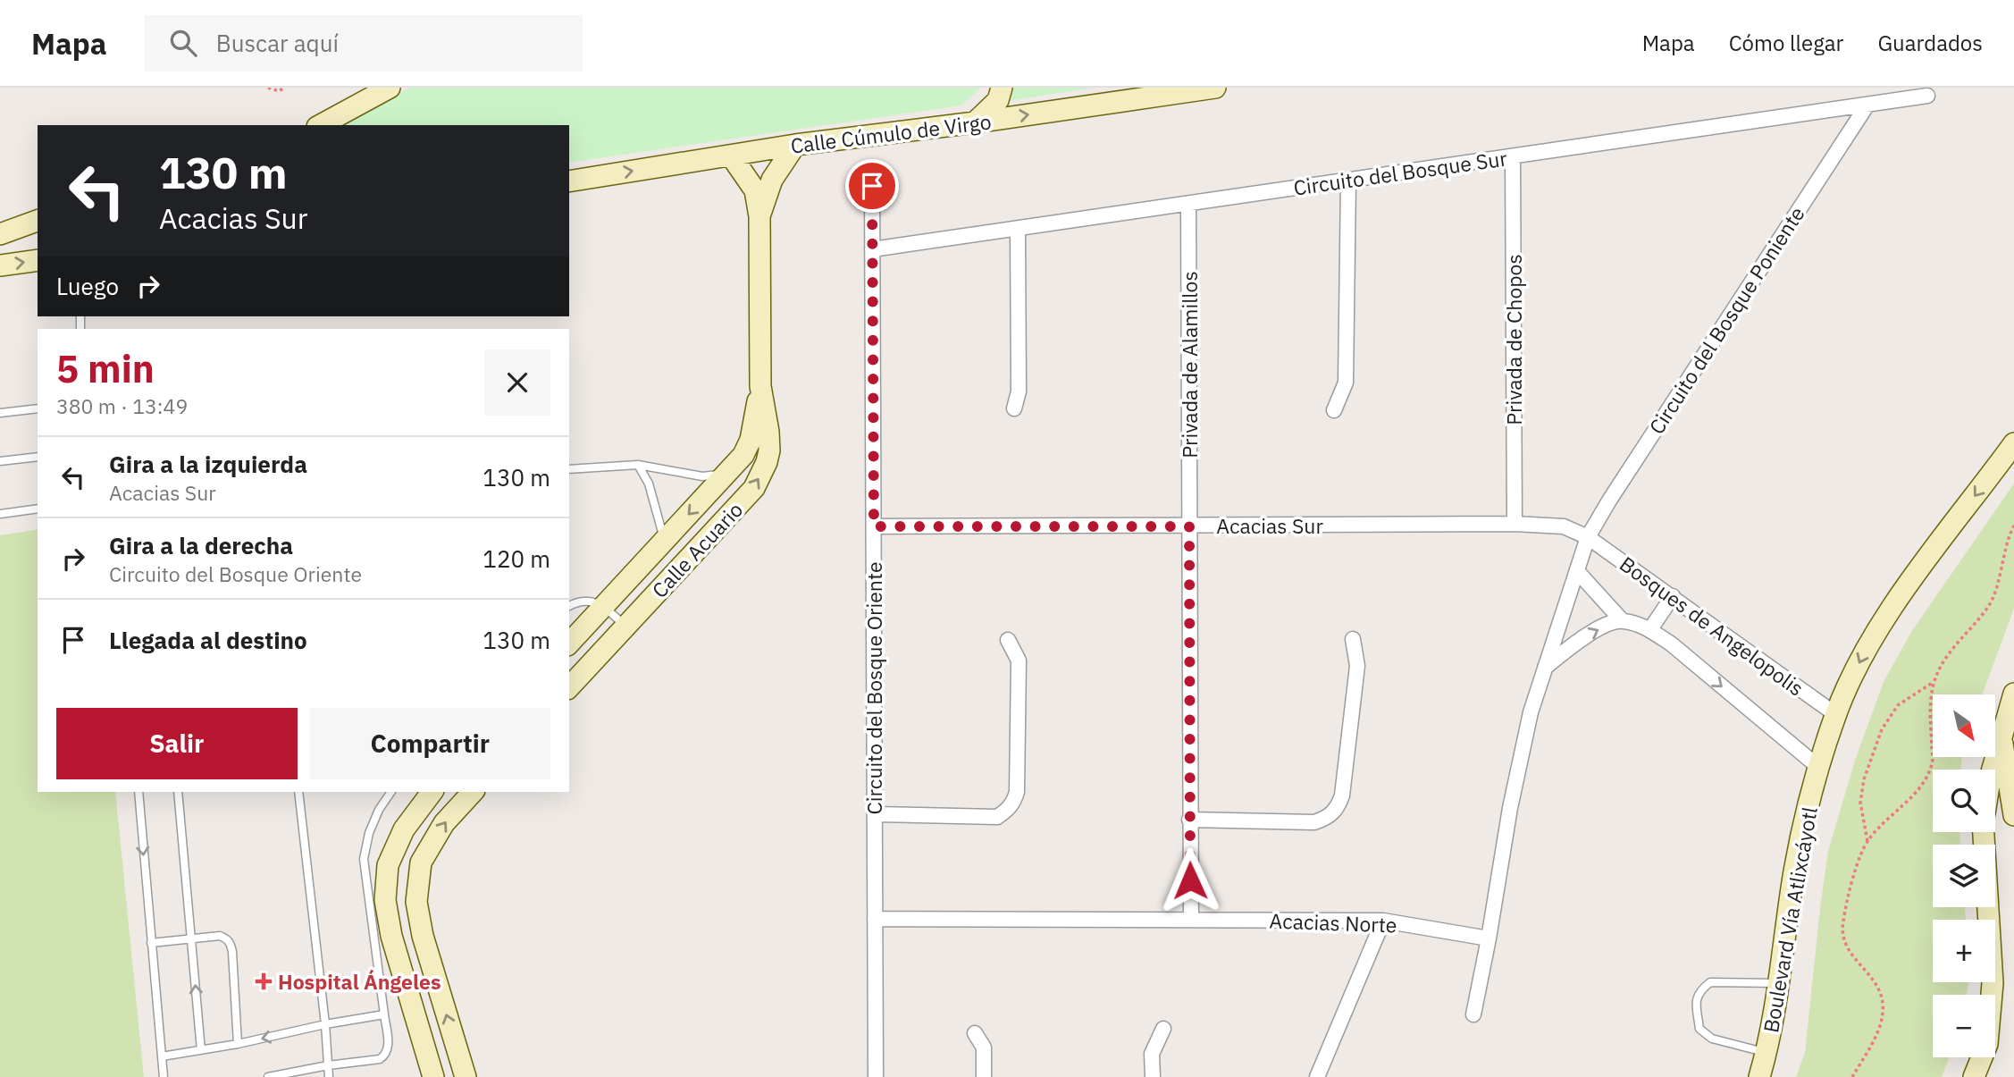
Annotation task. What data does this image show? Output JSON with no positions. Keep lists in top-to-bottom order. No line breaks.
{"streets":{"main road":["Calle Cúmulo de Virgo","Calle Acuario","Boulevard Vía Atlixcáyotl"],"street":["Circuito del Bosque Sur","Circuito del Bosque Poniente","Privada de Chopos","Privada de Alamillos","Acacias Sur","Bosques de Angelopolis","Circuito del Bosque Oriente","Acacias Norte"]},"crossings":[["Calle Cúmulo de Virgo","Calle Acuario"],["Circuito del Bosque Sur","Circuito del Bosque Poniente"],["Circuito del Bosque Sur","Privada de Chopos"],["Circuito del Bosque Sur","Privada de Alamillos"],["Circuito del Bosque Sur","Circuito del Bosque Oriente"],["Circuito del Bosque Poniente","Acacias Sur"],["Circuito del Bosque Poniente","Bosques de Angelopolis"],["Privada de Chopos","Acacias Sur"],["Privada de Alamillos","Acacias Sur"],["Privada de Alamillos","Acacias Norte"],["Acacias Sur","Bosques de Angelopolis"],["Acacias Sur","Circuito del Bosque Oriente"],["Bosques de Angelopolis","Boulevard Vía Atlixcáyotl"],["Circuito del Bosque Oriente","Acacias Norte"]],"one_way":["Calle Cúmulo de Virgo","Boulevard Vía Atlixcáyotl"],"places":{"health":["Hospital Ángeles"]},"north":"bottom right","page":{"header":"Mapa","search":"Buscar aquí","nav":["Mapa","Cómo llegar","Guardados"],"turn":["130 m","Acacias Sur"],"then":"Luego","heading":["5 min","380 m · 13:49"],"list":[{"name":"Gira a la izquierda","note":"Acacias Sur","value":"130 m"},{"name":"Gira a la derecha","note":"Circuito del Bosque Oriente","value":"120 m"},{"name":"Llegada al destino","value":"130 m"}],"map_buttons":["+","−"],"buttons":["Salir","Compartir"]}}
